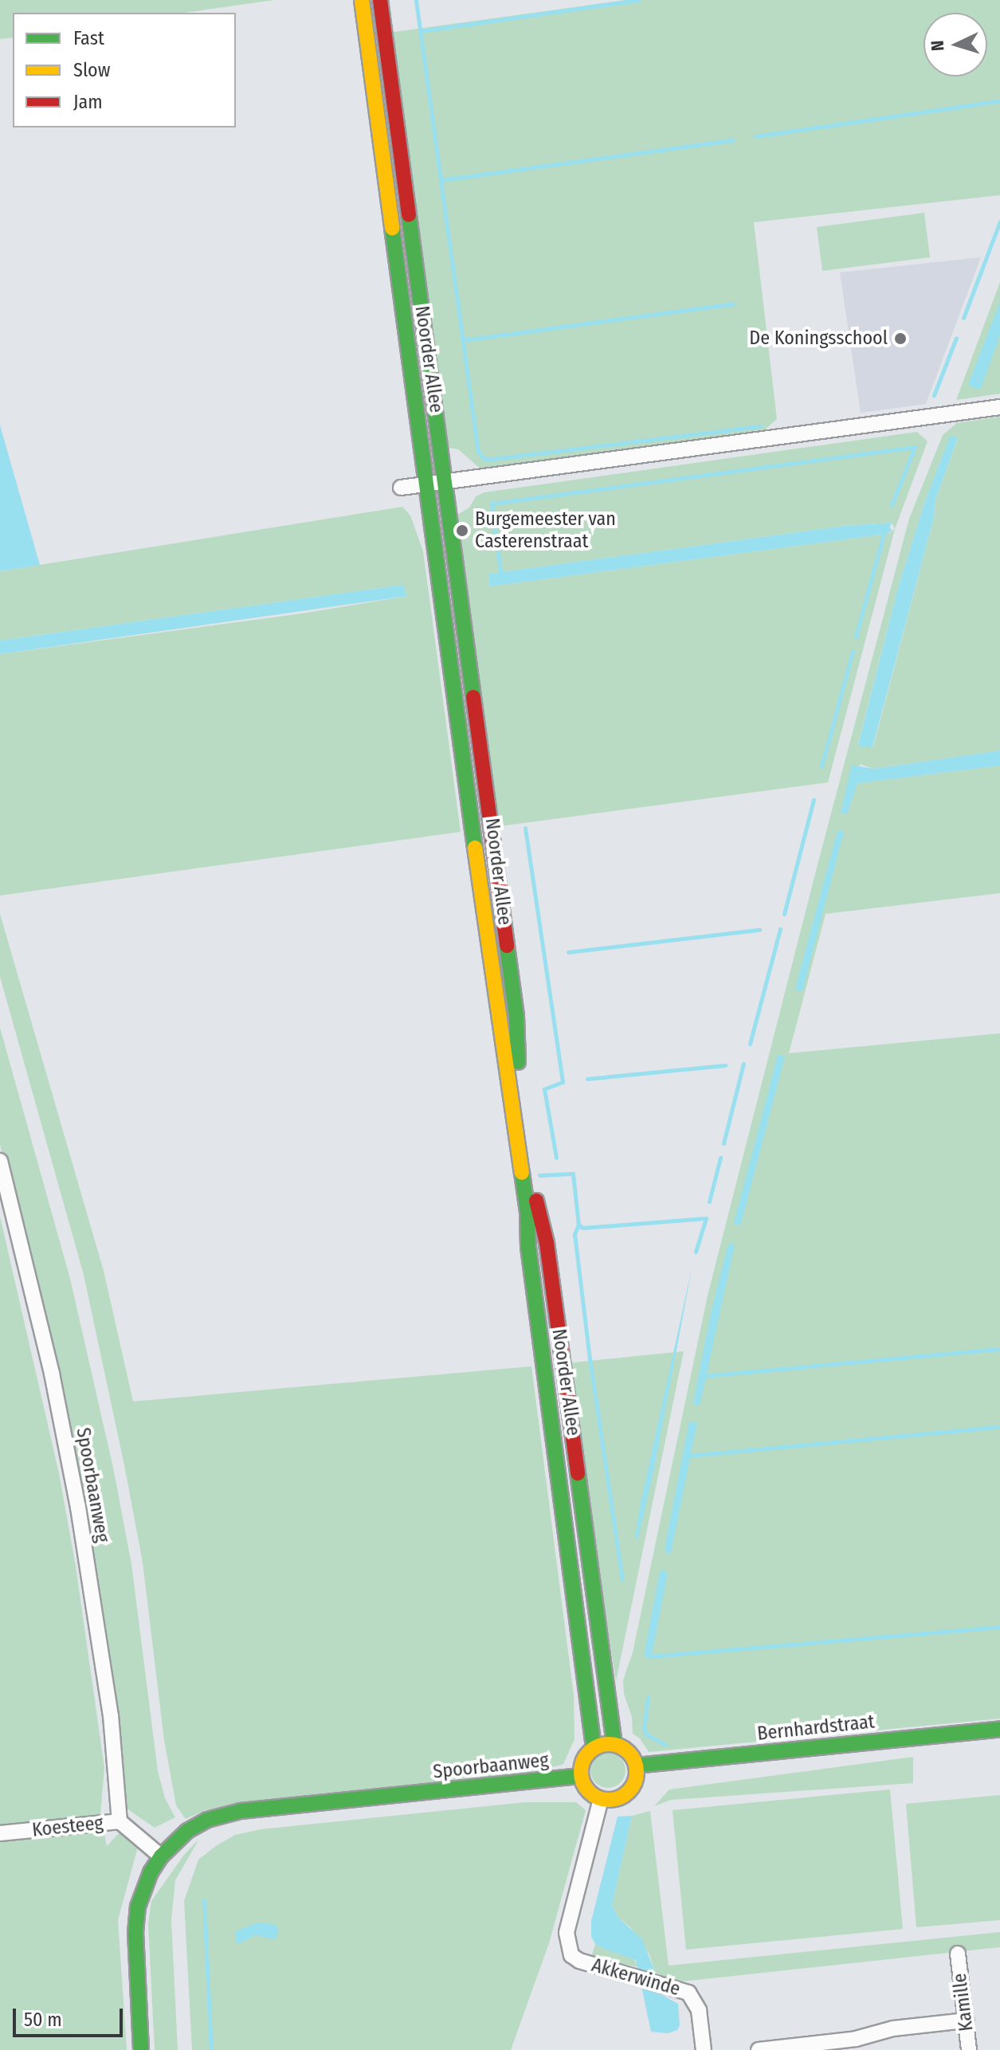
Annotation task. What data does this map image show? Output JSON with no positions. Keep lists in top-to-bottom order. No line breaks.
{"streets":{"street":["Noorder Allee","Spoorbaanweg","Bernhardstraat","Koesteeg","Akkerwinde","Kamille"]},"crossings":[["Noorder Allee","Spoorbaanweg"],["Noorder Allee","Bernhardstraat"],["Noorder Allee","Akkerwinde"],["Spoorbaanweg","Bernhardstraat"],["Spoorbaanweg","Koesteeg"],["Spoorbaanweg","Akkerwinde"],["Bernhardstraat","Akkerwinde"]],"places":["De Koningsschool","Burgemeester van Casterenstraat"],"legend":["Fast","Slow","Jam"],"scale_bar":"50 m","north":"left"}
